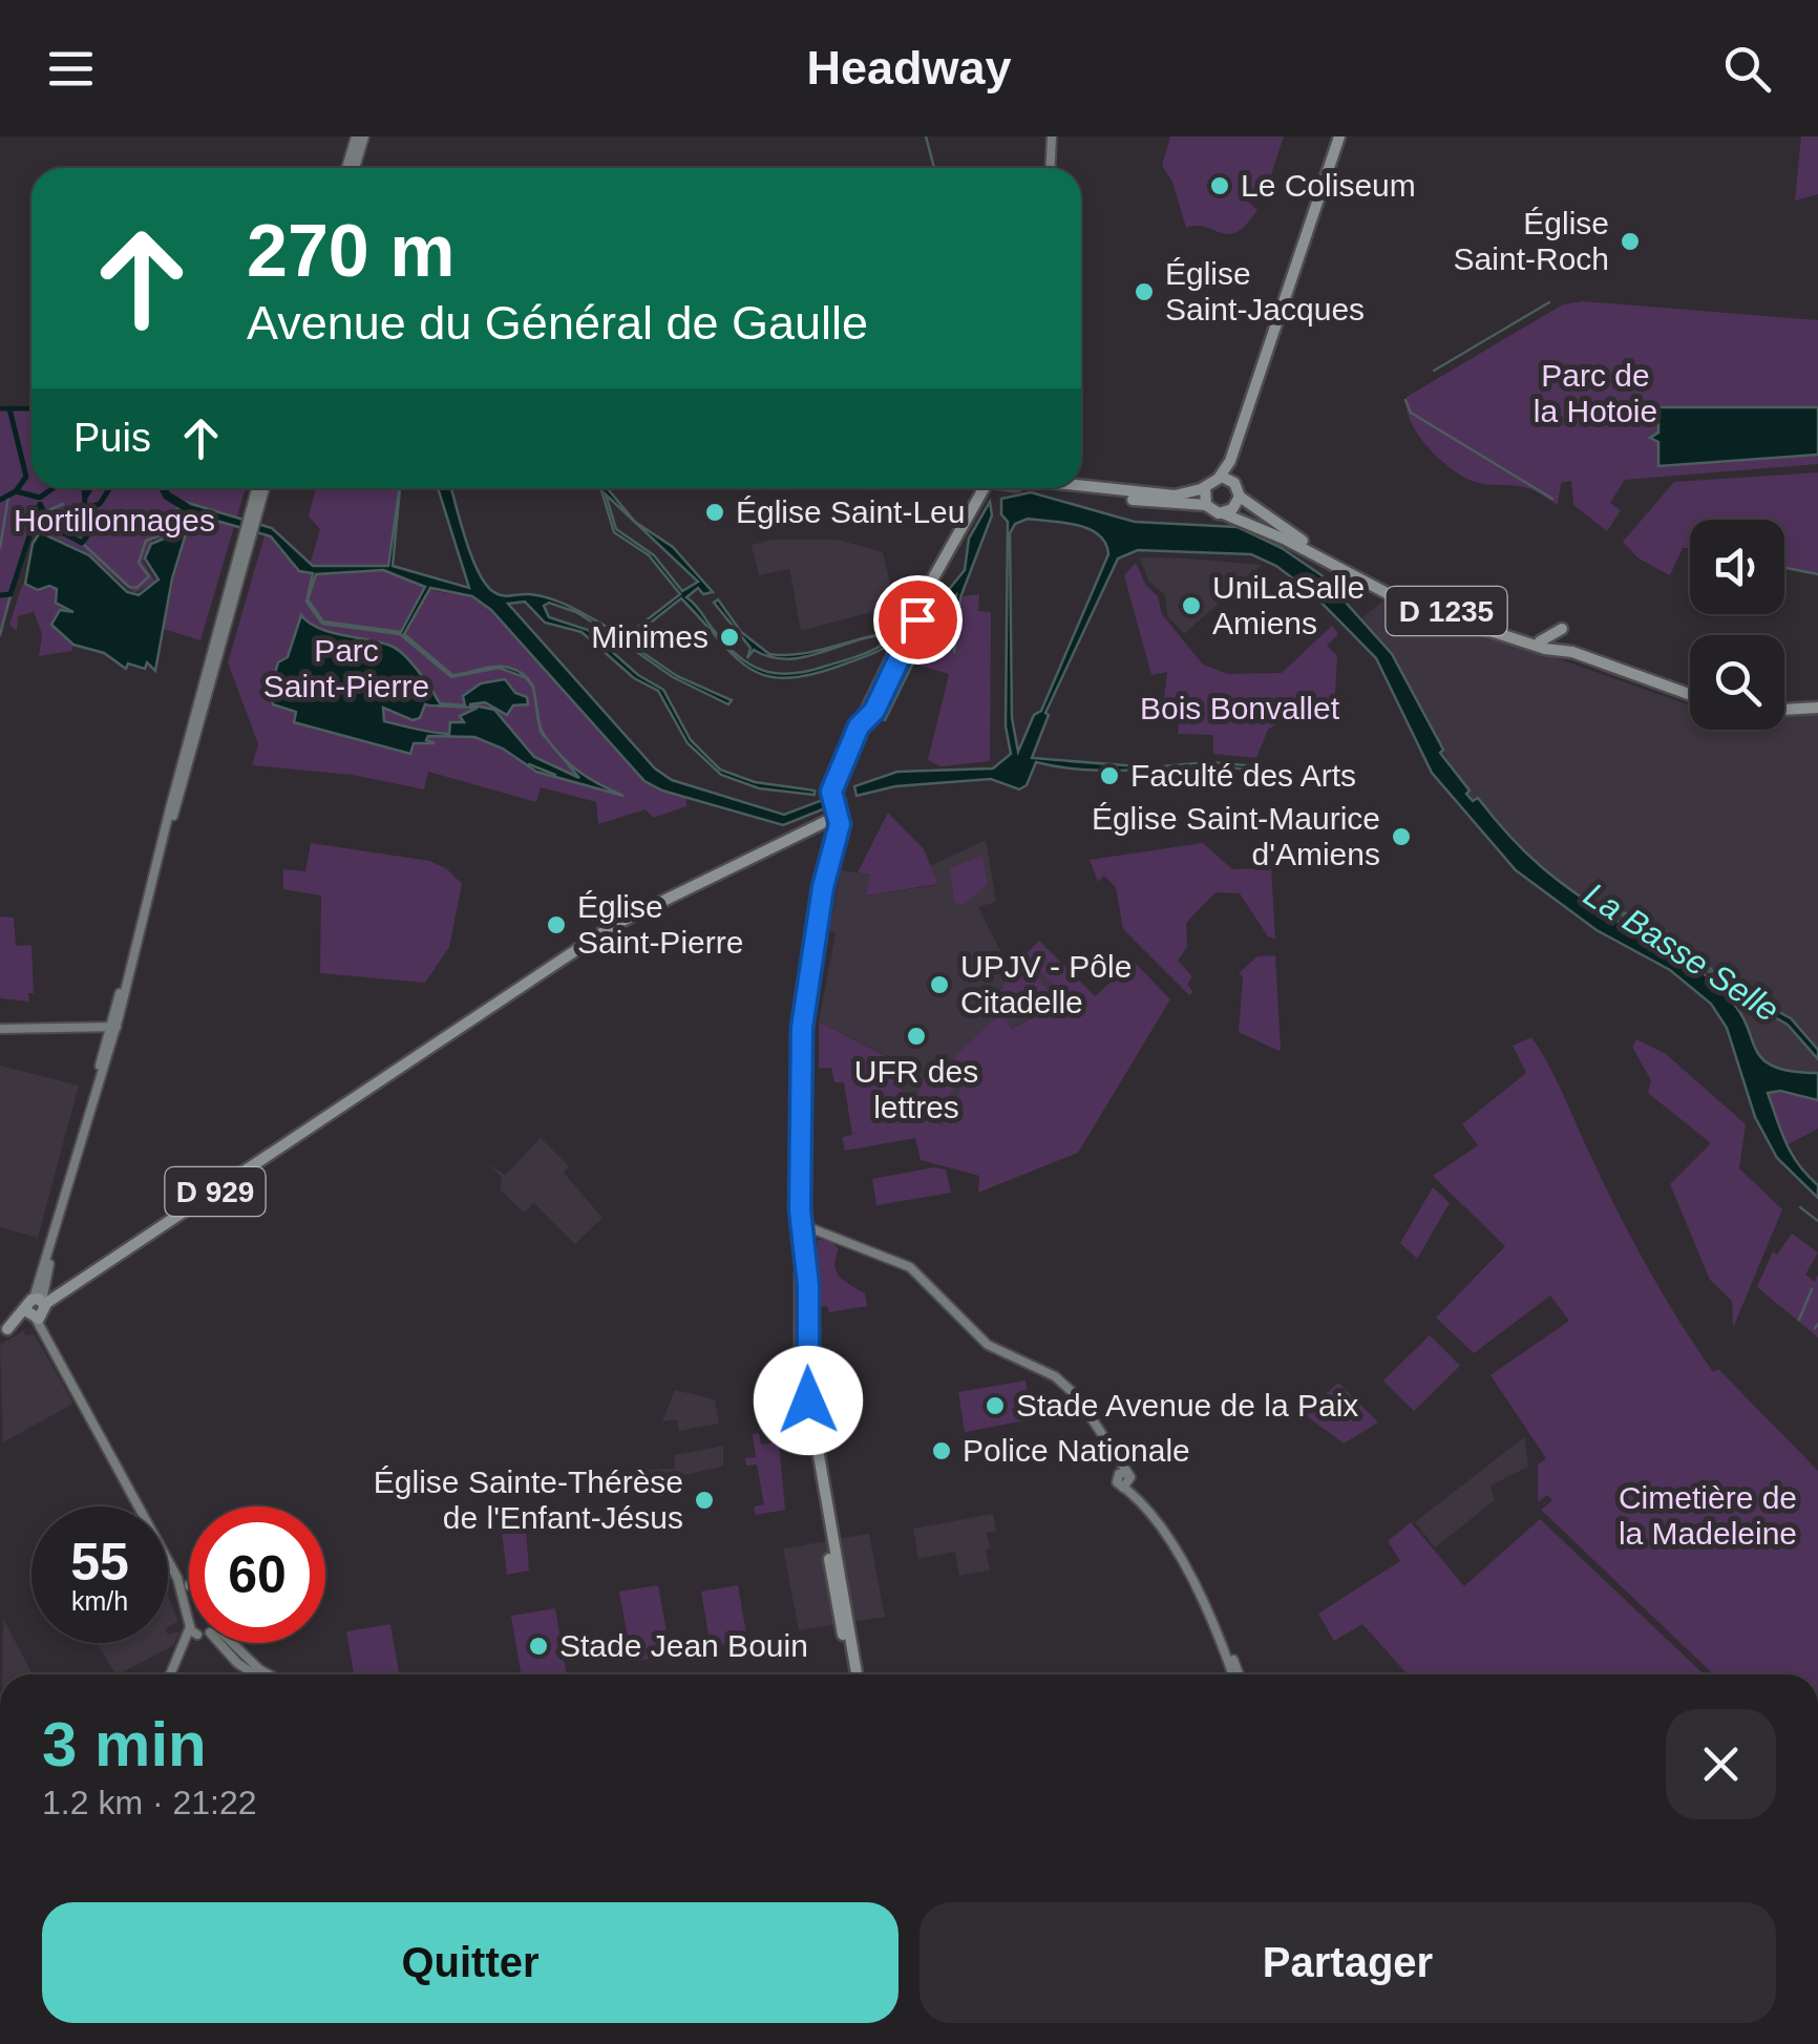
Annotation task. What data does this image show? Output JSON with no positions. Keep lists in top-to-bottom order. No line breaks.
{"streets":{"main road":["D 1235","D 929"]},"water":["La Basse Selle"],"parks":["Parc de la Hotoie","Hortillonnages","Parc Saint-Pierre","Bois Bonvallet","Cimetière de la Madeleine"],"places":["Le Coliseum","Église Saint-Roch","Église Saint-Jacques","Église Saint-Leu","UniLaSalle Amiens","Minimes","Faculté des Arts","Église Saint-Maurice d'Amiens","Église Saint-Pierre","UPJV - Pôle Citadelle","UFR des lettres","Stade Avenue de la Paix","Police Nationale","Église Sainte-Thérèse de l'Enfant-Jésus","Stade Jean Bouin"],"page":{"header":"Headway","turn":["270 m","Avenue du Général de Gaulle"],"then":"Puis","speed":"55 km/h","limit":"60","heading":["3 min","1.2 km · 21:22"],"buttons":["Quitter","Partager"]}}
